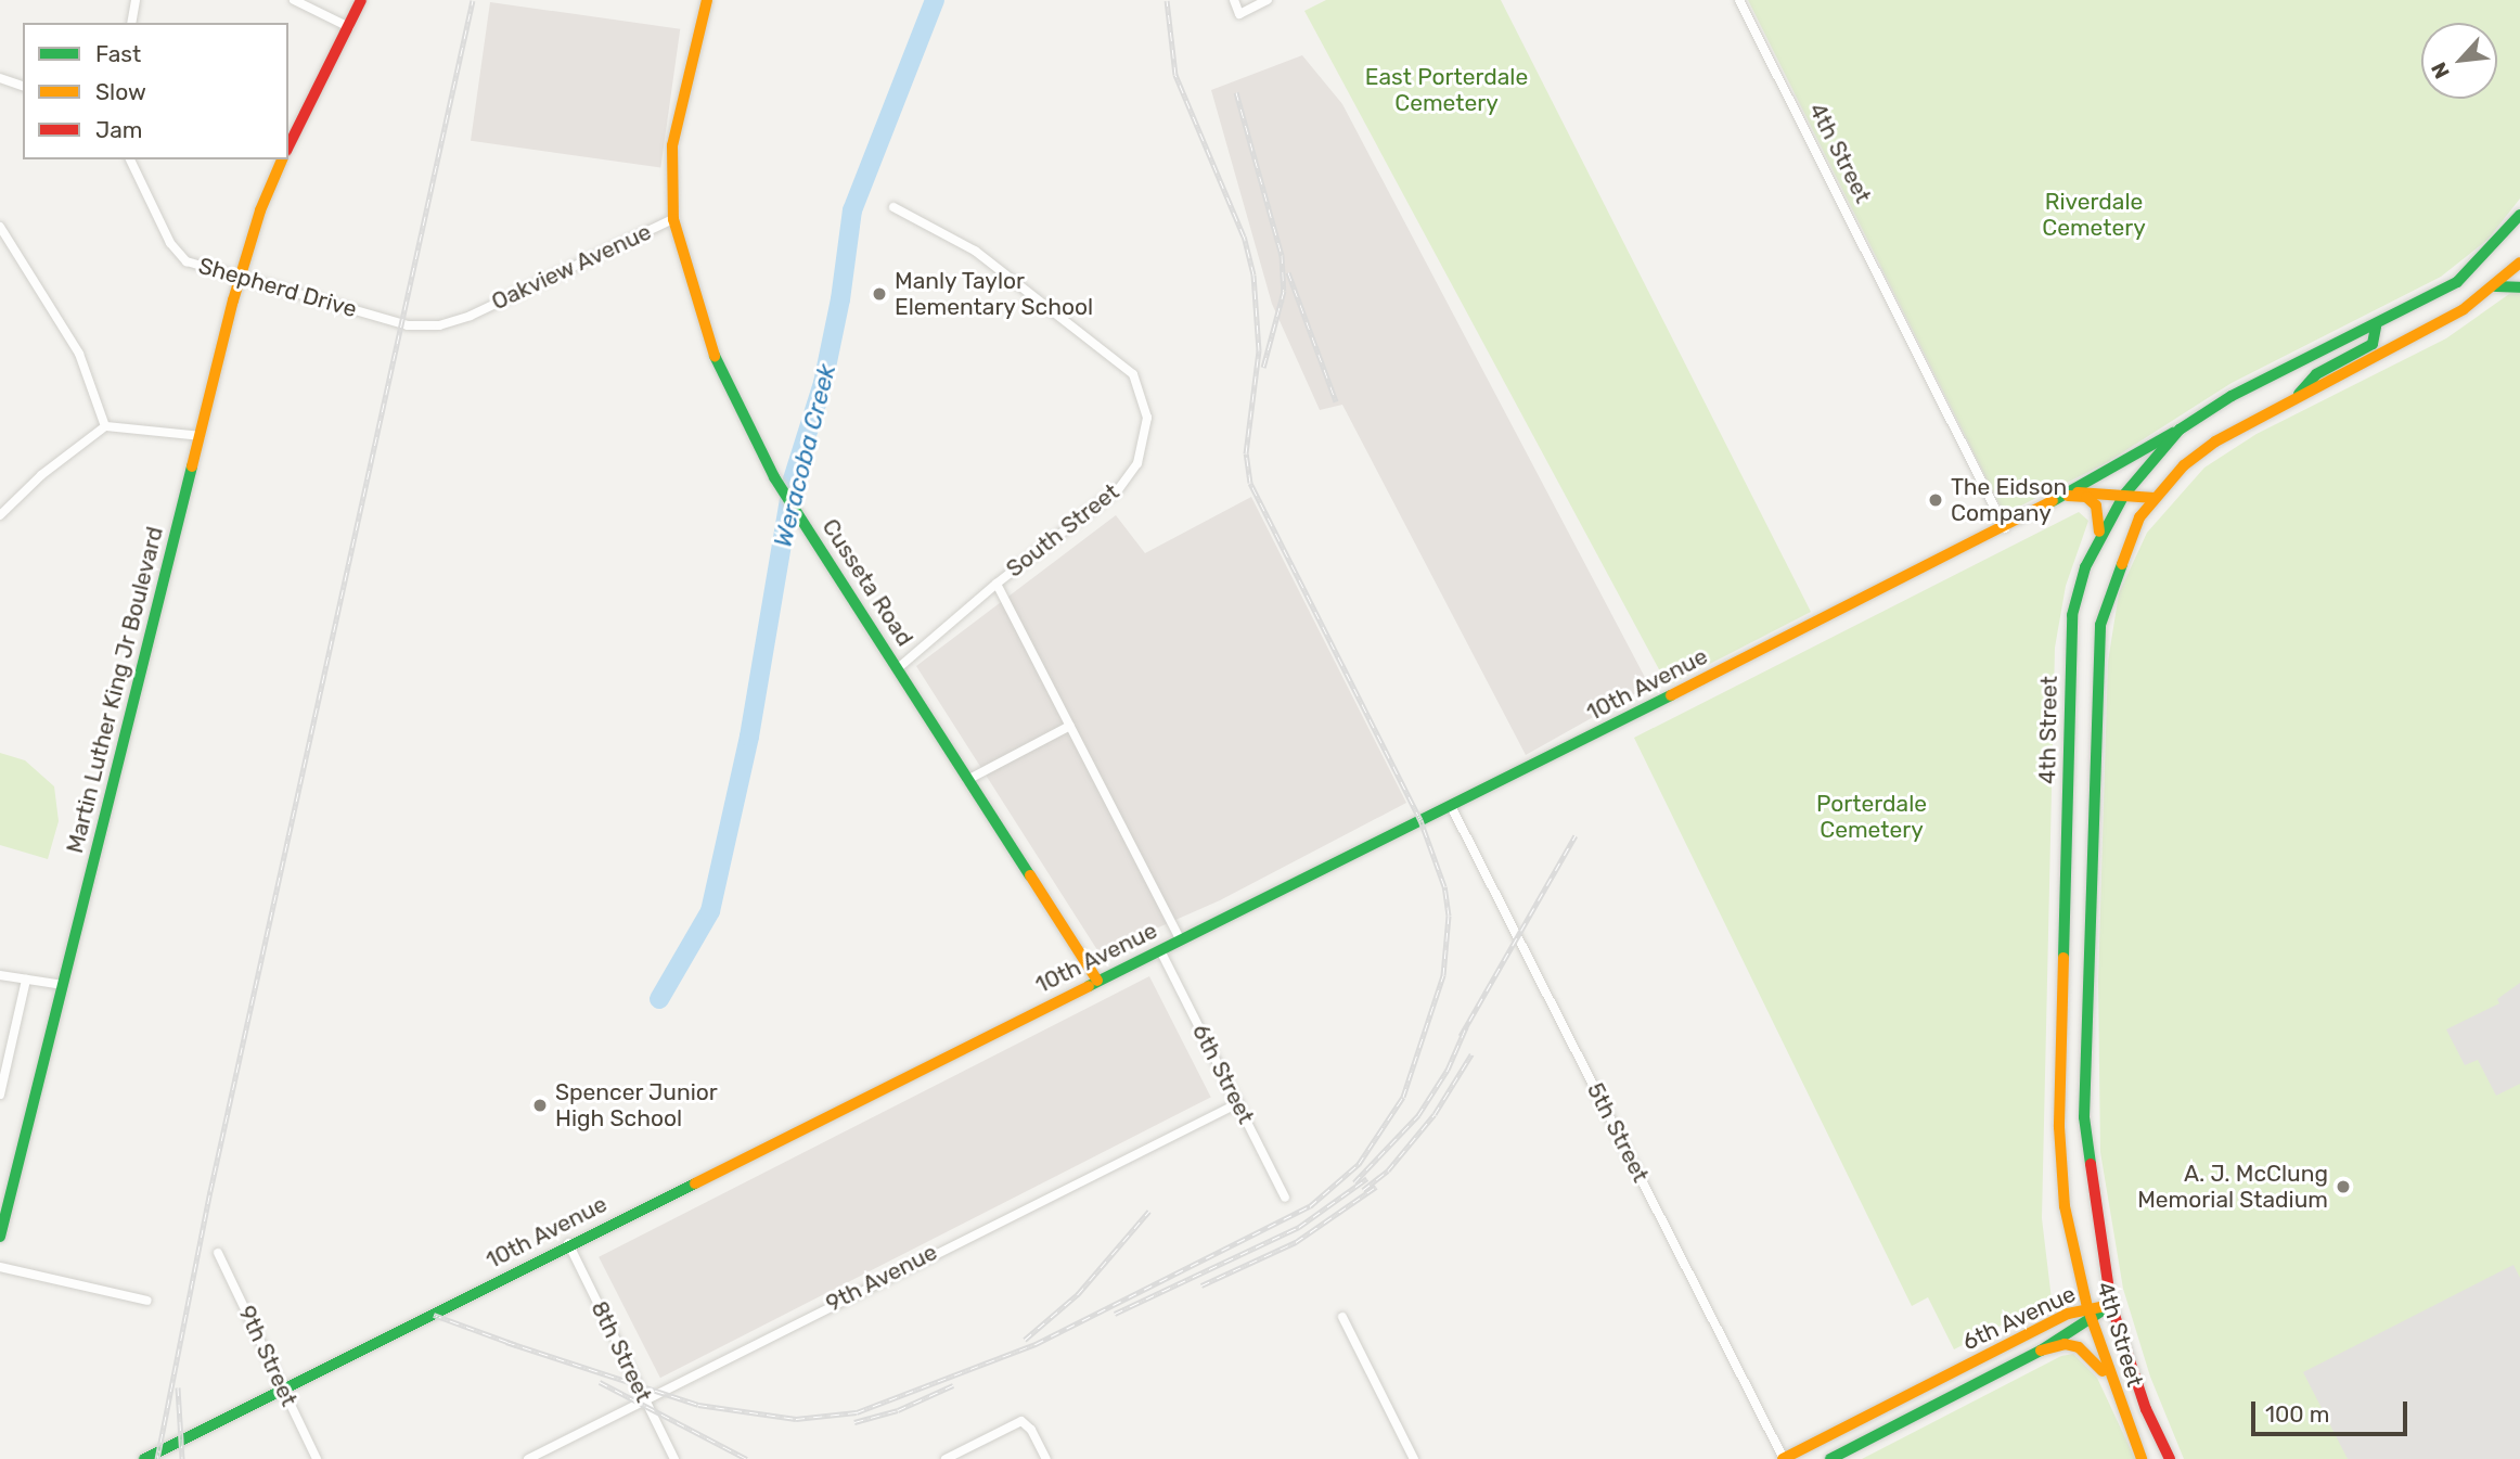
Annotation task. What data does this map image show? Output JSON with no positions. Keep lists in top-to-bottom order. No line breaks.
{"streets":{"main road":["4th Street","Cusseta Road","10th Avenue","Martin Luther King Jr Boulevard","6th Avenue"],"street":["Oakview Avenue","Shepherd Drive","South Street","6th Street","5th Street","9th Avenue","8th Street","9th Street"]},"crossings":[["4th Street","10th Avenue"],["4th Street","6th Avenue"],["Oakview Avenue","Shepherd Drive"],["Oakview Avenue","Cusseta Road"],["Shepherd Drive","Martin Luther King Jr Boulevard"],["South Street","10th Avenue"],["Cusseta Road","10th Avenue"],["10th Avenue","6th Street"],["10th Avenue","5th Street"],["10th Avenue","8th Street"],["10th Avenue","9th Street"],["6th Street","9th Avenue"],["5th Street","6th Avenue"],["9th Avenue","8th Street"]],"water":["Weracoba Creek"],"parks":["East Porterdale Cemetery","Riverdale Cemetery","Porterdale Cemetery"],"places":["Manly Taylor Elementary School","The Eidson Company","Spencer Junior High School","A. J. McClung Memorial Stadium"],"legend":["Fast","Slow","Jam"],"scale_bar":"100 m","north":"bottom left"}
